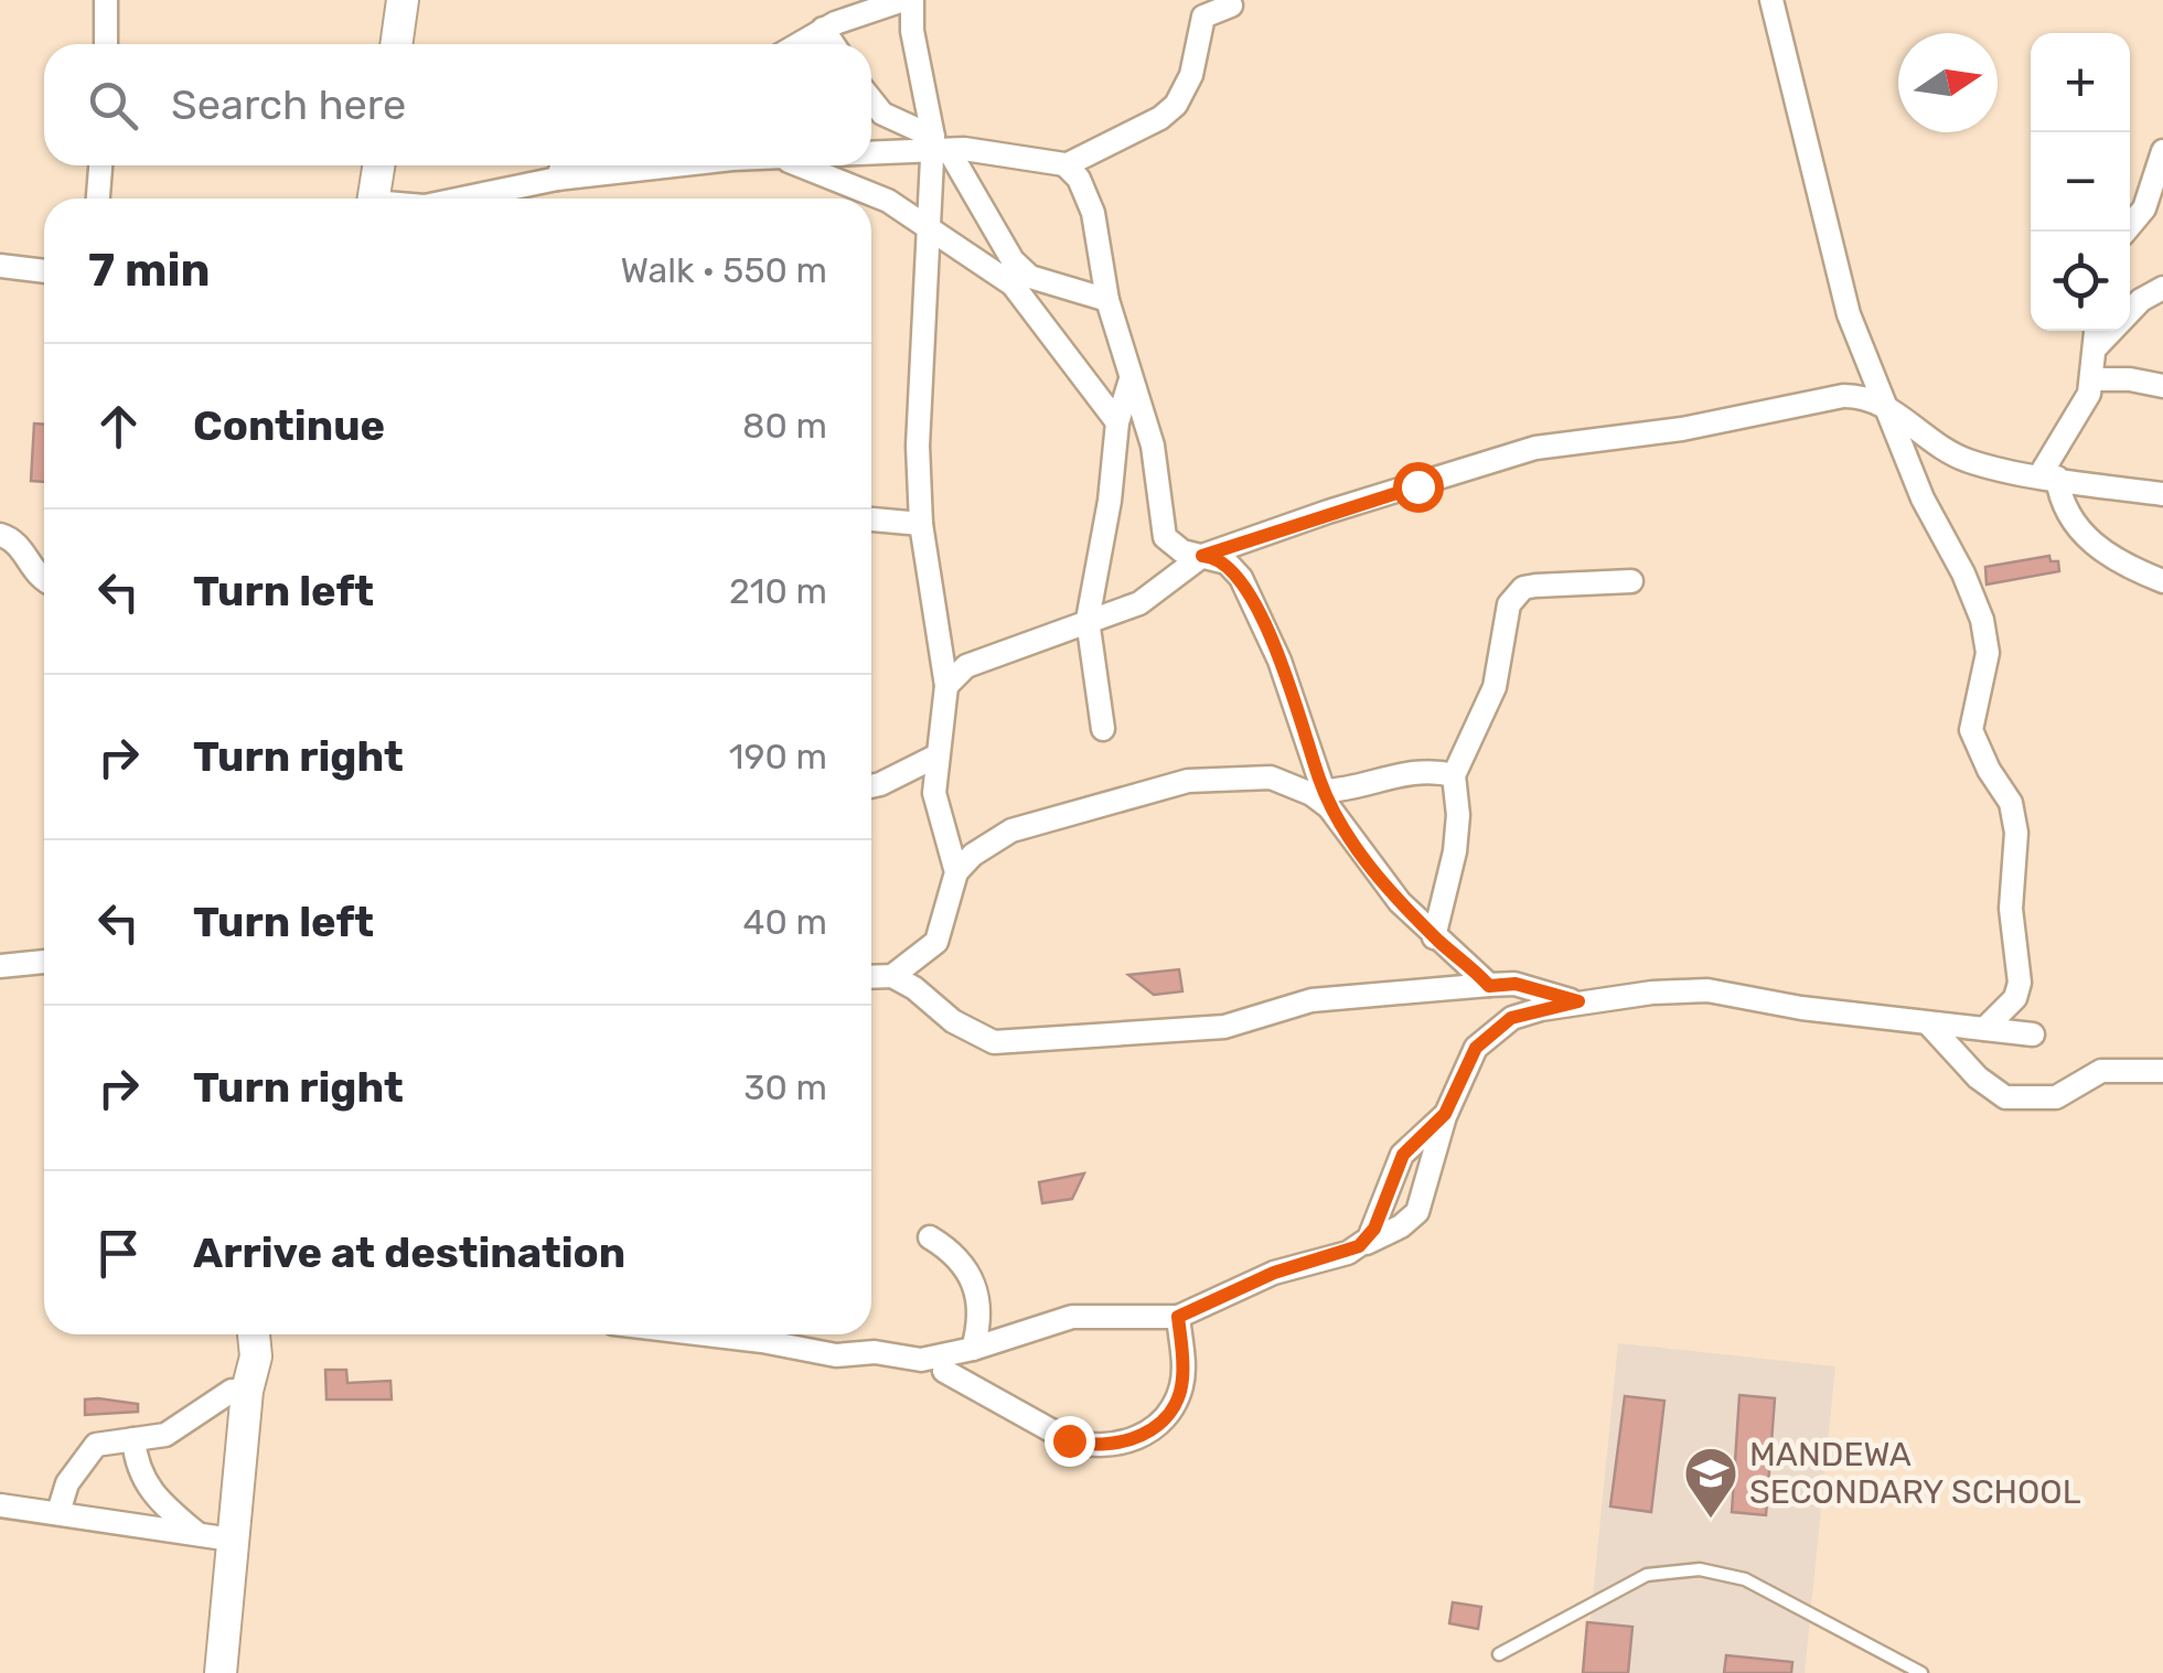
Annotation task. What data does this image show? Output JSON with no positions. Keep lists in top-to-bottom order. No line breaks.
{"places":{"school or university":["MANDEWA SECONDARY SCHOOL"]},"north":"right","page":{"map_buttons":["+","−"],"search":"Search here","heading":["7 min","Walk · 550 m"],"list":[["Continue","80 m"],["Turn left","210 m"],["Turn right","190 m"],["Turn left","40 m"],["Turn right","30 m"],"Arrive at destination"]}}
